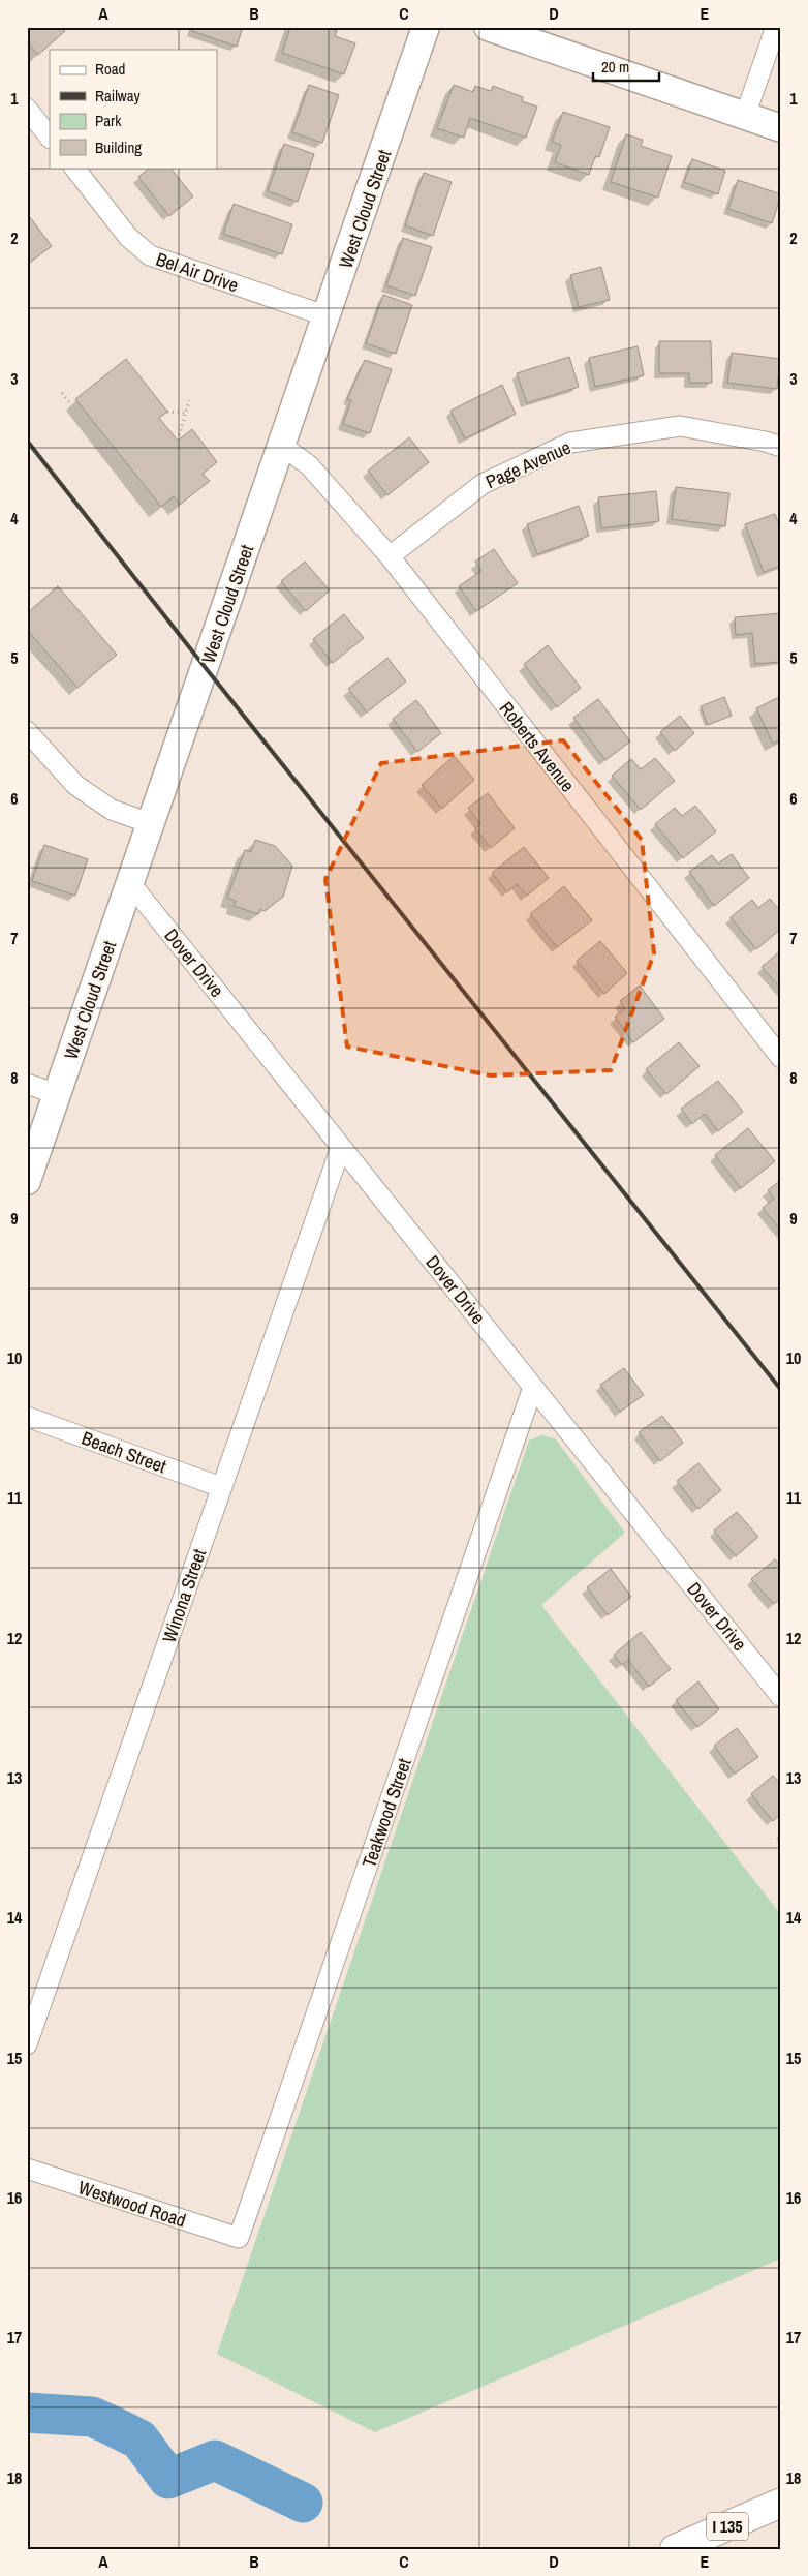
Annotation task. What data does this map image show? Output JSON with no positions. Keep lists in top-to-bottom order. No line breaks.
{"streets":{"highway":["I 135"],"main road":["West Cloud Street"],"street":["Bel Air Drive","Page Avenue","Roberts Avenue","Dover Drive","Beach Street","Winona Street","Teakwood Street","Westwood Road"]},"crossings":[["West Cloud Street","Bel Air Drive"],["West Cloud Street","Roberts Avenue"],["West Cloud Street","Dover Drive"],["Page Avenue","Roberts Avenue"],["Dover Drive","Winona Street"],["Dover Drive","Teakwood Street"],["Beach Street","Winona Street"],["Teakwood Street","Westwood Road"]],"legend":["Road","Railway","Park","Building"],"scale_bar":"20 m","grid":{"columns":["A","B","C","D","E"],"rows":["1","2","3","4","5","6","7","8","9","10","11","12","13","14","15","16","17","18"]}}
